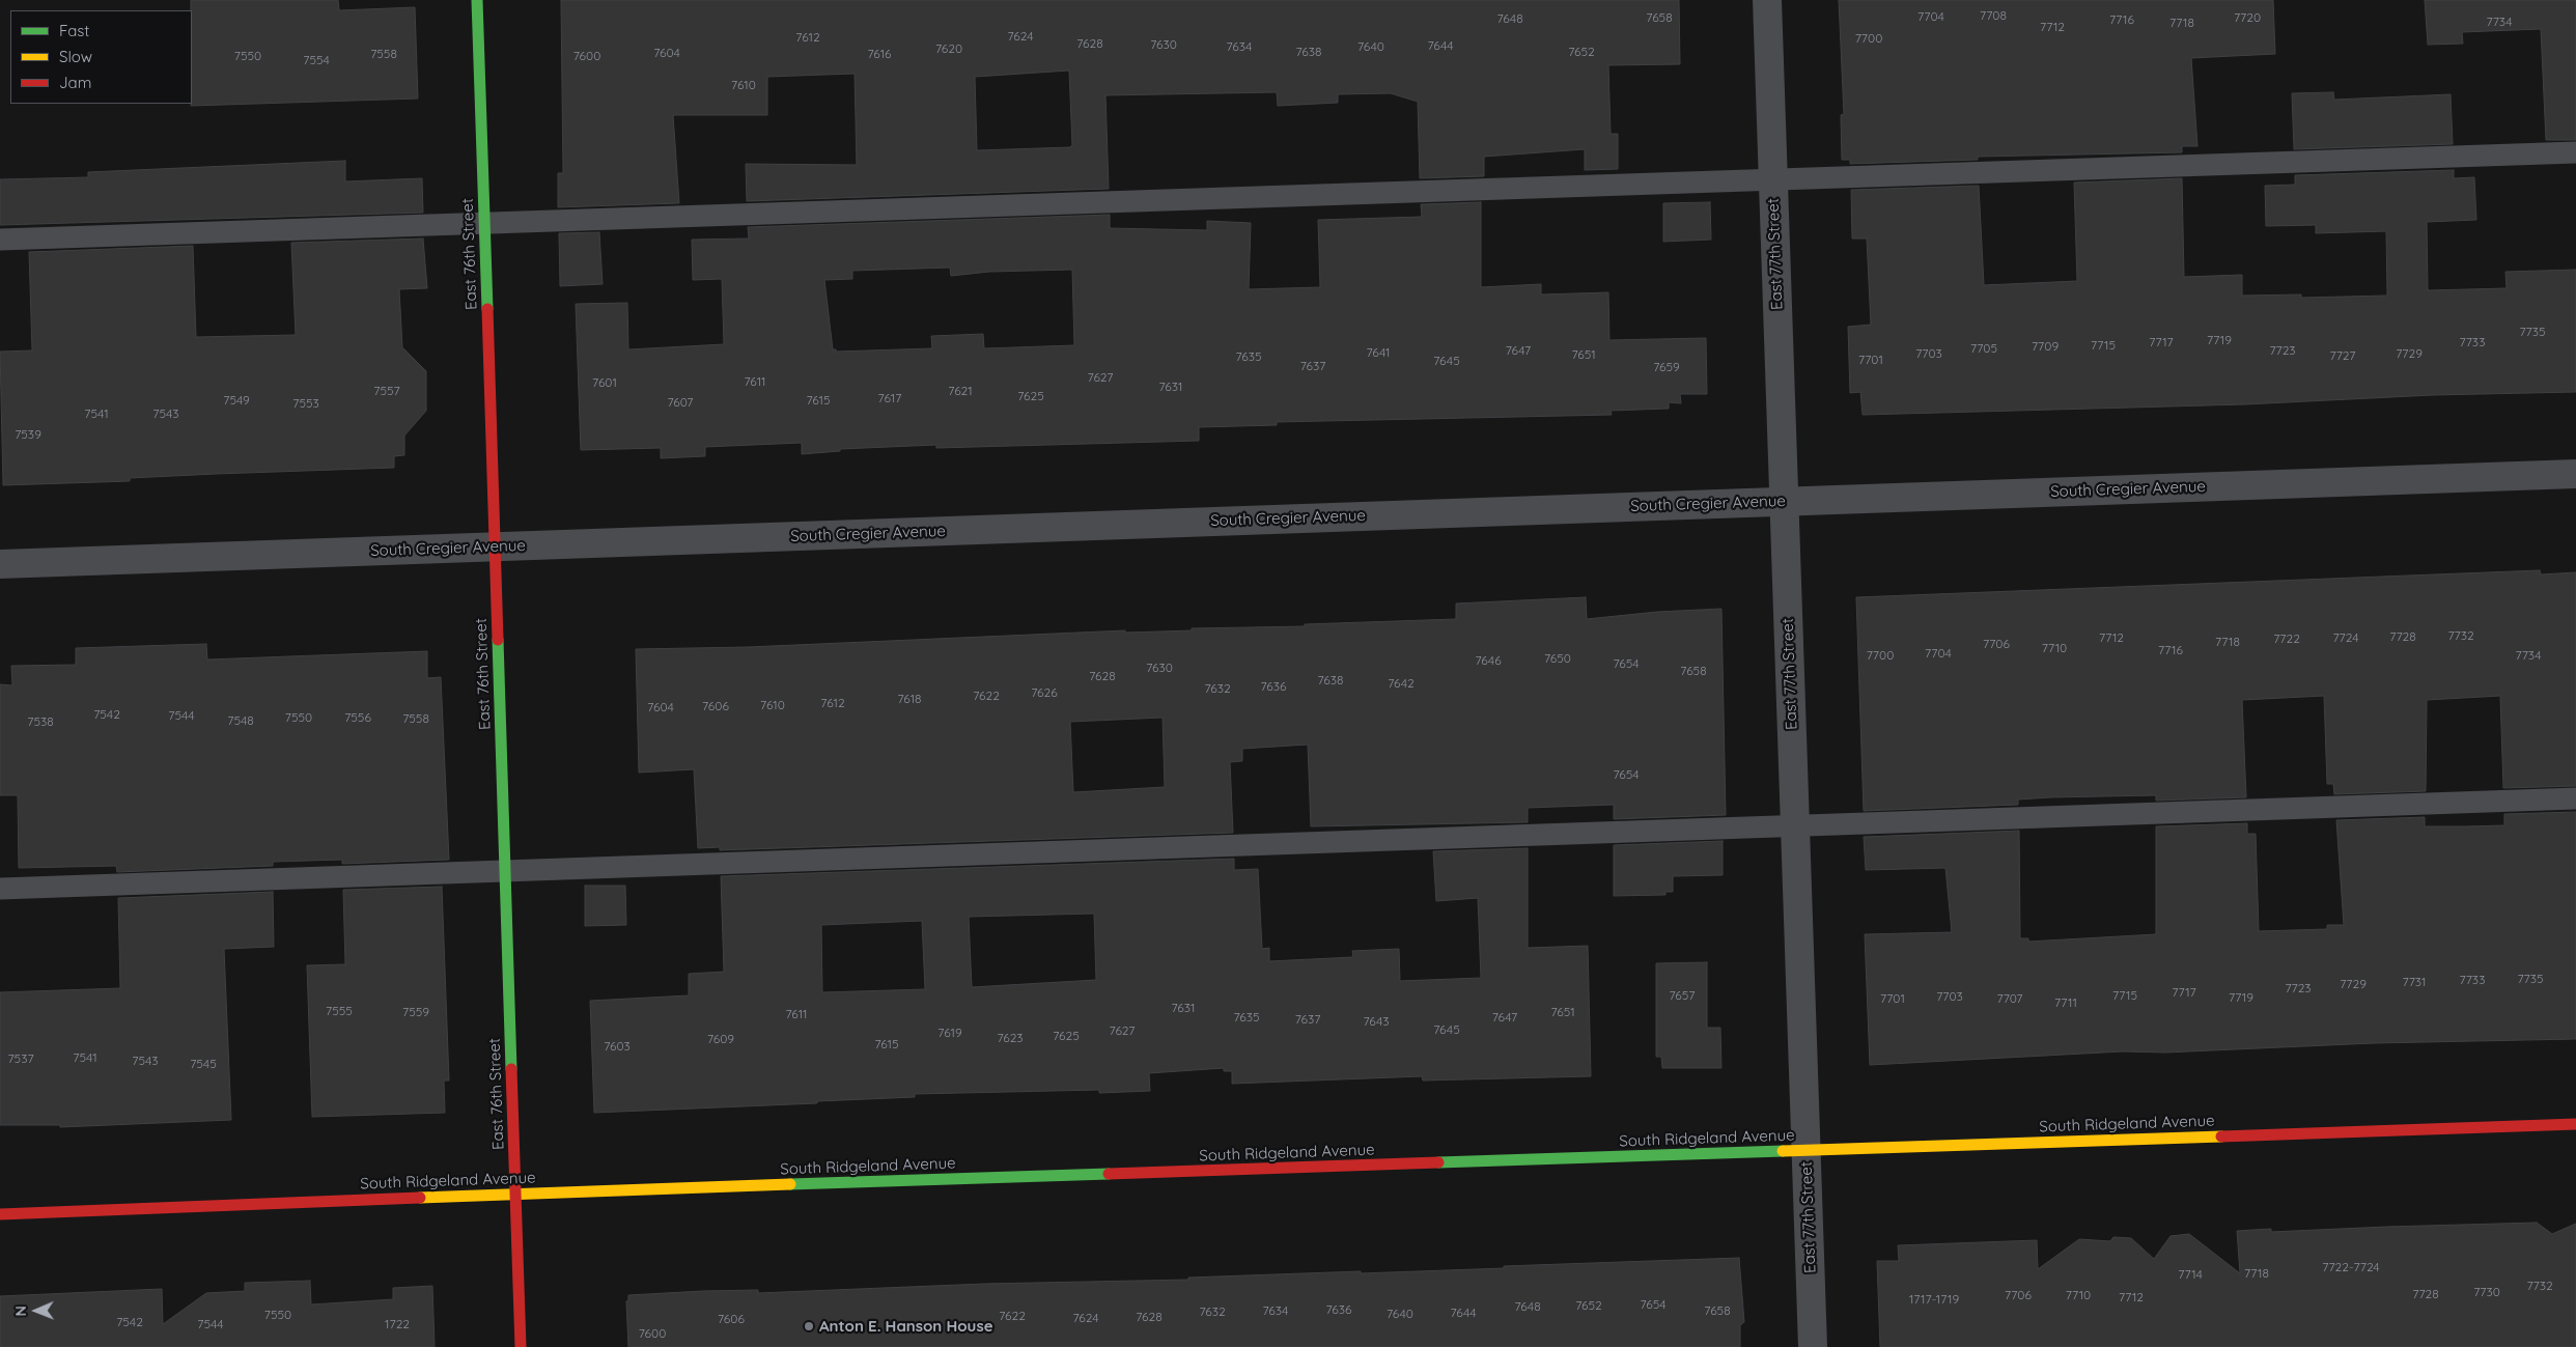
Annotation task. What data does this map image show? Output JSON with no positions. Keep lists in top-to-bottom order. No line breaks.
{"streets":{"street":["East 76th Street","East 77th Street","South Cregier Avenue","South Ridgeland Avenue"]},"crossings":[["East 76th Street","South Cregier Avenue"],["East 76th Street","South Ridgeland Avenue"],["East 77th Street","South Cregier Avenue"],["East 77th Street","South Ridgeland Avenue"]],"places":["Anton E. Hanson House"],"house_numbers":["7708","7704","7658","7720","7648","7716","7734","7718","7712","7624","7612","7700","7628","7630","7644","7634","7640","7620","7638","7652","7604","7558","7616","7550","7600","7554","7610","7735","7719","7717","7733","7715","7709","7705","7647","7723","7641","7703","7729","7651","7727","7635","7701","7645","7637","7659","7627","7611","7601","7631","7557","7621","7625","7617","7549","7615","7607","7553","7541","7543","7539","7732","7728","7712","7724","7722","7718","7706","7710","7716","7704","7700","7734","7650","7646","7654","7630","7658","7628","7638","7642","7636","7632","7626","7622","7618","7612","7610","7606","7604","7542","7544","7550","7556","7558","7548","7538","7654","7735","7733","7731","7729","7723","7717","7657","7715","7703","7719","7701","7707","7711","7631","7555","7559","7651","7611","7635","7647","7637","7643","7645","7627","7619","7625","7623","7609","7615","7603","7541","7537","7543","7545","7722-7724","7718","7714","7732","7730","7728","7706","7710","7712","1717-1719","7654","7652","7648","7636","7634","7658","7632","7644","7640","7550","7622","7628","7624","7606","7542","7544","1722","7600"],"legend":["Fast","Slow","Jam"],"north":"left"}
